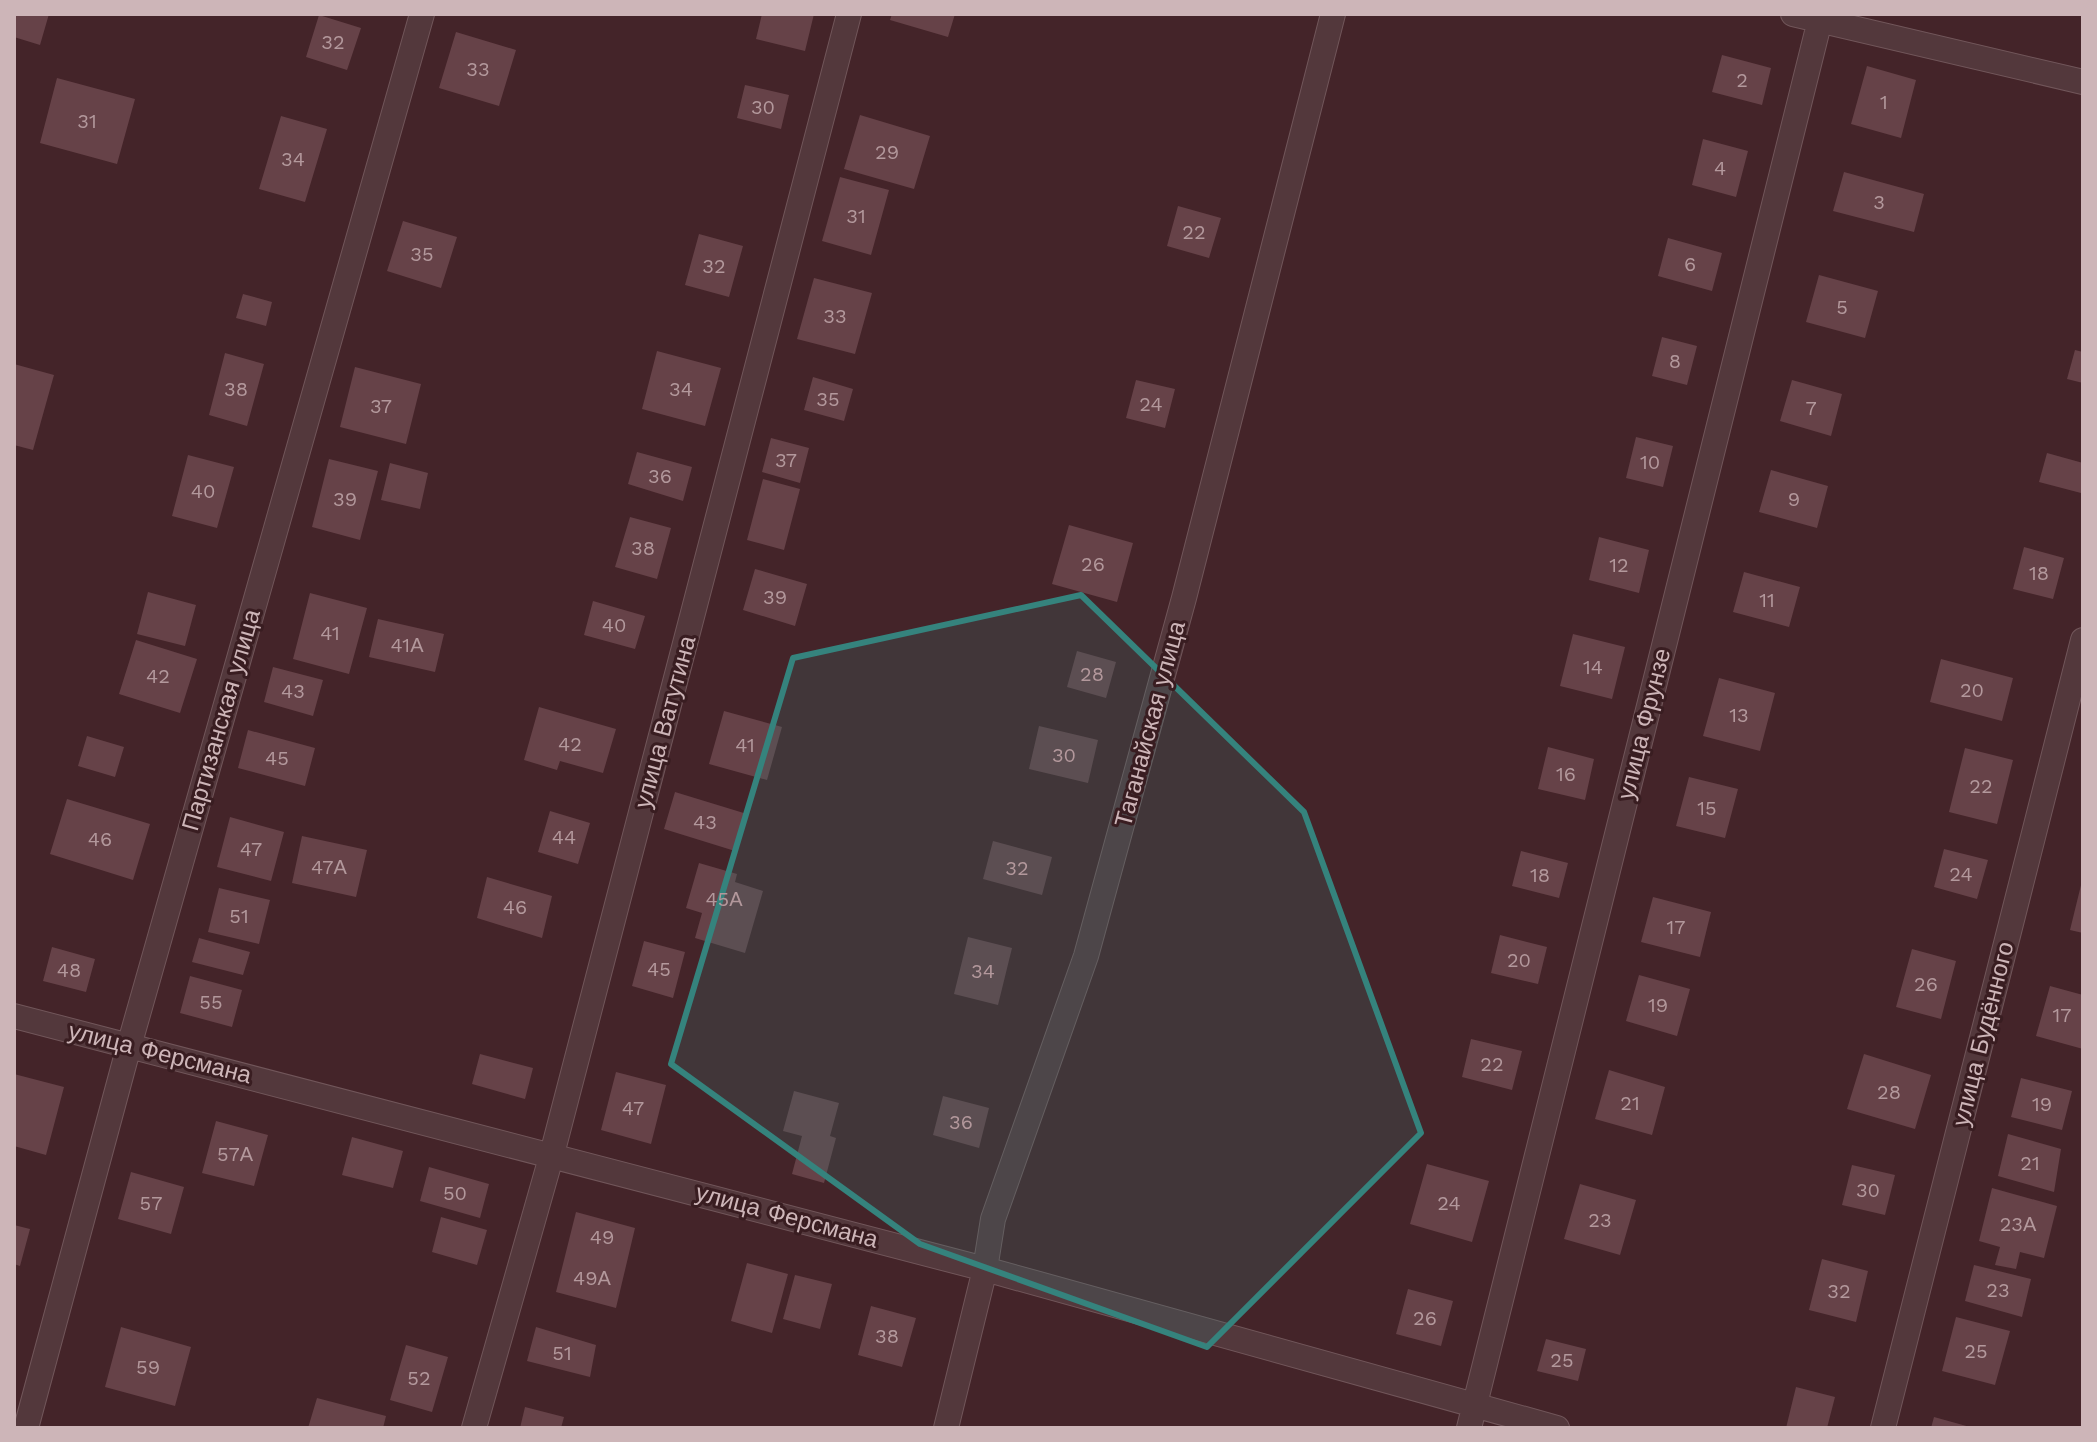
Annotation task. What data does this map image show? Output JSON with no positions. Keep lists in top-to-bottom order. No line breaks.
{"streets":{"street":["Партизанская улица","улица Ватутина","Таганайская улица","улица Фрунзе","улица Будённого","улица Ферсмана"]},"crossings":[["Партизанская улица","улица Ферсмана"],["улица Ватутина","улица Ферсмана"],["Таганайская улица","улица Ферсмана"],["улица Фрунзе","улица Ферсмана"]],"house_numbers":["32","33","2","1","30","31","29","34","4","3","31","22","35","6","32","5","33","8","38","34","35","24","37","7","37","10","36","40","39","9","38","26","12","18","39","11","40","41","41А","14","28","42","20","43","13","42","41","30","45","16","22","15","43","44","46","47","47А","32","24","18","45А","46","51","17","20","45","48","34","26","55","19","17","22","28","21","19","47","36","57А","21","30","50","57","24","23","23А","49","49А","23","32","26","38","25","51","25","59","52"]}
